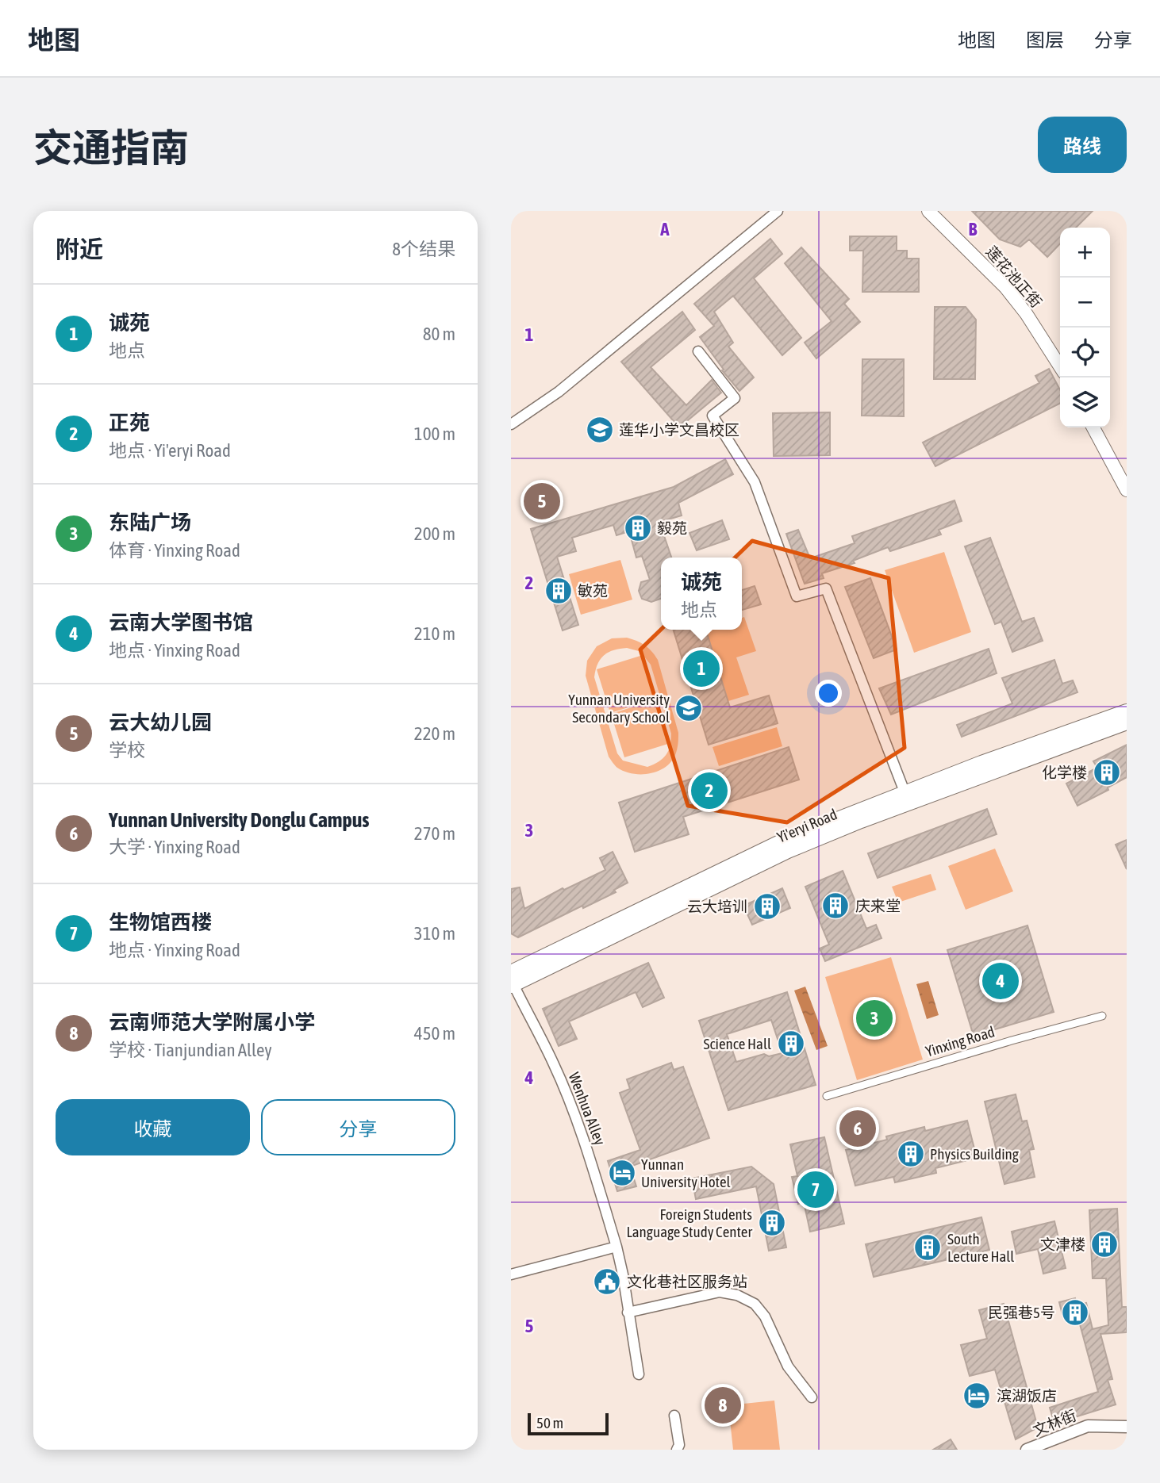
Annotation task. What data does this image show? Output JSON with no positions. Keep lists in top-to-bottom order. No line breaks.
{"streets":{"main road":["莲花池正街","Yi'eryi Road"],"street":["Yinxing Road","Wenhua Alley","文林街"]},"crossings":[["Yi'eryi Road","Wenhua Alley"]],"places":{"school or university":["莲华小学文昌校区","Yunnan University Secondary School"],"building":["毅苑","敏苑","化学楼","庆来堂","云大培训","Science Hall","Physics Building","Foreign Students Language Study Center","文津楼","South Lecture Hall","民强巷5号"],"hotel":["Yunnan University Hotel","滨湖饭店"],"public building":["文化巷社区服务站"]},"scale_bar":"50 m","page":{"header":"地图","nav":["地图","图层","分享"],"title":"交通指南","buttons":["路线",["收藏","分享"]],"heading":["附近","8个结果"],"map_buttons":["+","−"],"list":[{"mark":"1","name":"诚苑","note":"地点","value":"80 m"},{"mark":"2","name":"正苑","note":"地点 · Yi'eryi Road","value":"100 m"},{"mark":"3","name":"东陆广场","note":"体育 · Yinxing Road","value":"200 m"},{"mark":"4","name":"云南大学图书馆","note":"地点 · Yinxing Road","value":"210 m"},{"mark":"5","name":"云大幼儿园","note":"学校","value":"220 m"},{"mark":"6","name":"Yunnan University Donglu Campus","note":"大学 · Yinxing Road","value":"270 m"},{"mark":"7","name":"生物馆西楼","note":"地点 · Yinxing Road","value":"310 m"},{"mark":"8","name":"云南师范大学附属小学","note":"学校 · Tianjundian Alley","value":"450 m"}],"pins":["5","1","2","4","3","6","7","8"],"popup":["诚苑","地点"],"scale":"50 m"},"grid":{"columns":["A","B"],"rows":["1","2","3","4","5"]}}
